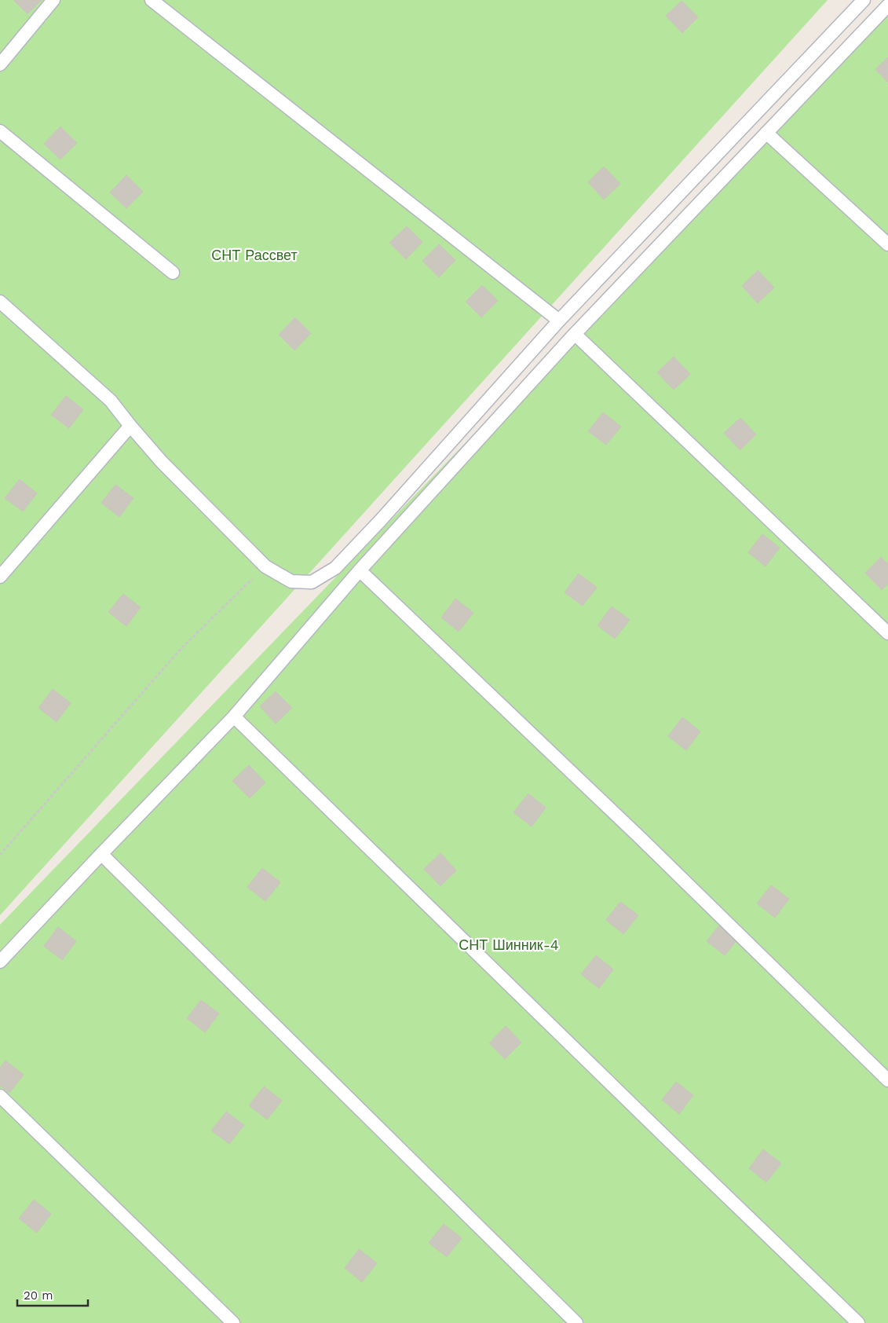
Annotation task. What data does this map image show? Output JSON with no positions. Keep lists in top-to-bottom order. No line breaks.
{"parks":["СНТ Рассвет","СНТ Шинник-4"],"scale_bar":"20 m"}
